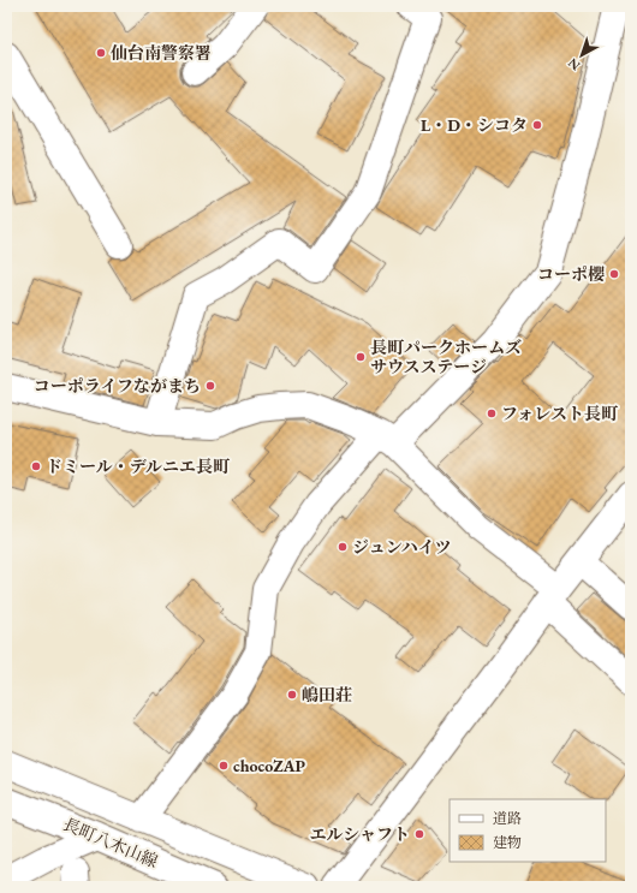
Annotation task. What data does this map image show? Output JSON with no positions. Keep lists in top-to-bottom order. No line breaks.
{"streets":{"street":["長町八木山線"]},"places":["仙台南警察署","L・D・シコタ","コーポ櫻","長町パークホームズ サウスステージ","コーポライフながまち","フォレスト長町","ドミール・デルニエ長町","ジュンハイツ","嶋田荘","chocoZAP","エルシャフト"],"legend":["道路","建物"],"north":"bottom left"}
